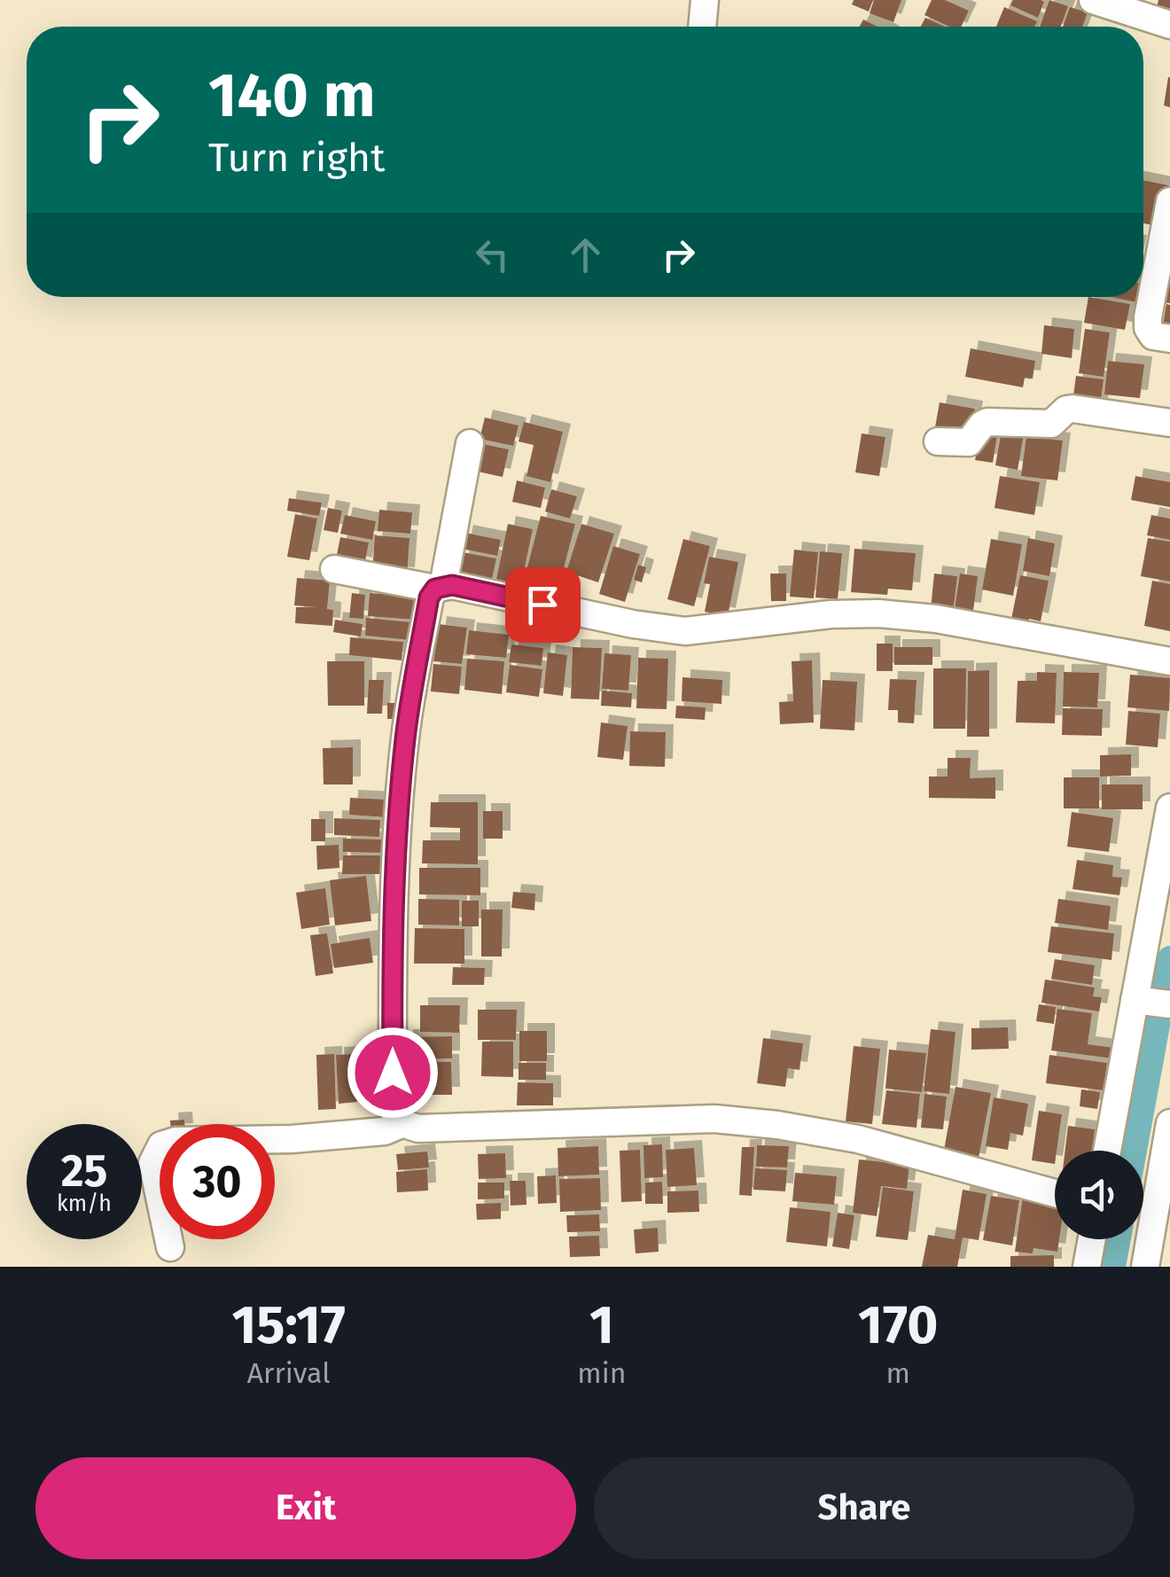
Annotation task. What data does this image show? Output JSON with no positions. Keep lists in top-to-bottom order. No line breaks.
{"page":{"turn":["140 m","Turn right"],"speed":"25 km/h","limit":"30","eta":["15:17","Arrival","1","min","170","m"],"buttons":["Exit","Share"]}}
